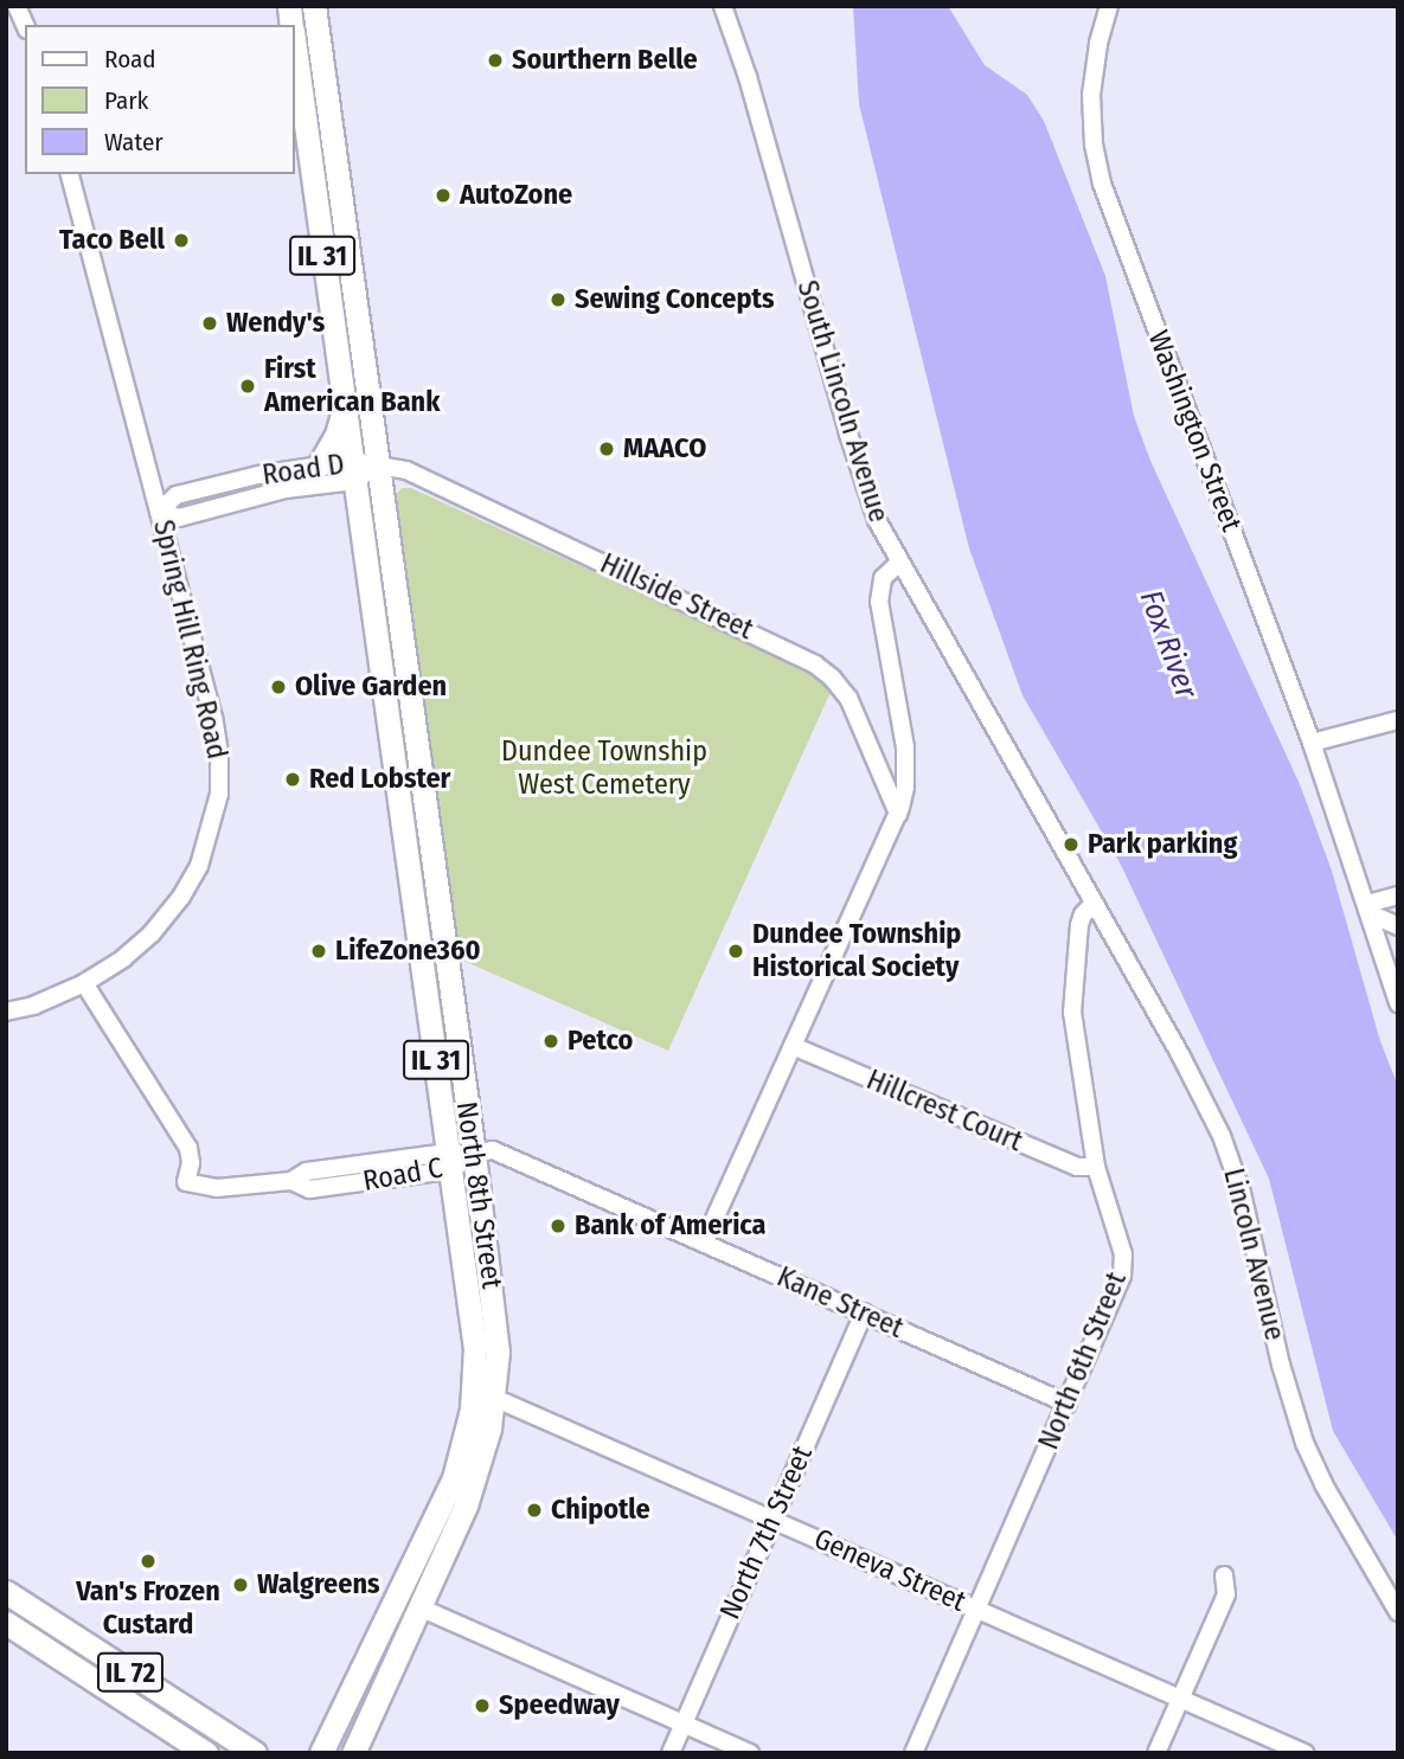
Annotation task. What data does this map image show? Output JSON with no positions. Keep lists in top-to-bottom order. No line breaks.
{"streets":{"main road":["IL 31","North 8th Street","IL 72"],"street":["South Lincoln Avenue","Washington Street","Road D","Hillside Street","Spring Hill Ring Road","Hillcrest Court","Road C","Lincoln Avenue","Kane Street","North 6th Street","North 7th Street","Geneva Street"]},"crossings":[["IL 31","Road D"],["IL 31","North 8th Street"],["South Lincoln Avenue","Lincoln Avenue"],["South Lincoln Avenue","North 6th Street"],["Road D","Hillside Street"],["Road D","Spring Hill Ring Road"],["Road D","North 8th Street"],["Hillside Street","North 8th Street"],["Spring Hill Ring Road","Road C"],["Hillcrest Court","North 6th Street"],["Road C","North 8th Street"],["Road C","Kane Street"],["North 8th Street","Kane Street"],["North 8th Street","Geneva Street"],["Lincoln Avenue","North 6th Street"],["Kane Street","North 6th Street"],["Kane Street","North 7th Street"],["North 6th Street","Geneva Street"],["North 7th Street","Geneva Street"]],"water":["Fox River"],"parks":["Dundee Township West Cemetery"],"places":["Sourthern Belle","AutoZone","Taco Bell","Sewing Concepts","Wendy's","First American Bank","MAACO","Olive Garden","Red Lobster","Park parking","LifeZone360","Dundee Township Historical Society","Petco","Bank of America","Chipotle","Van's Frozen Custard","Walgreens","Speedway"],"legend":["Road","Park","Water"]}
